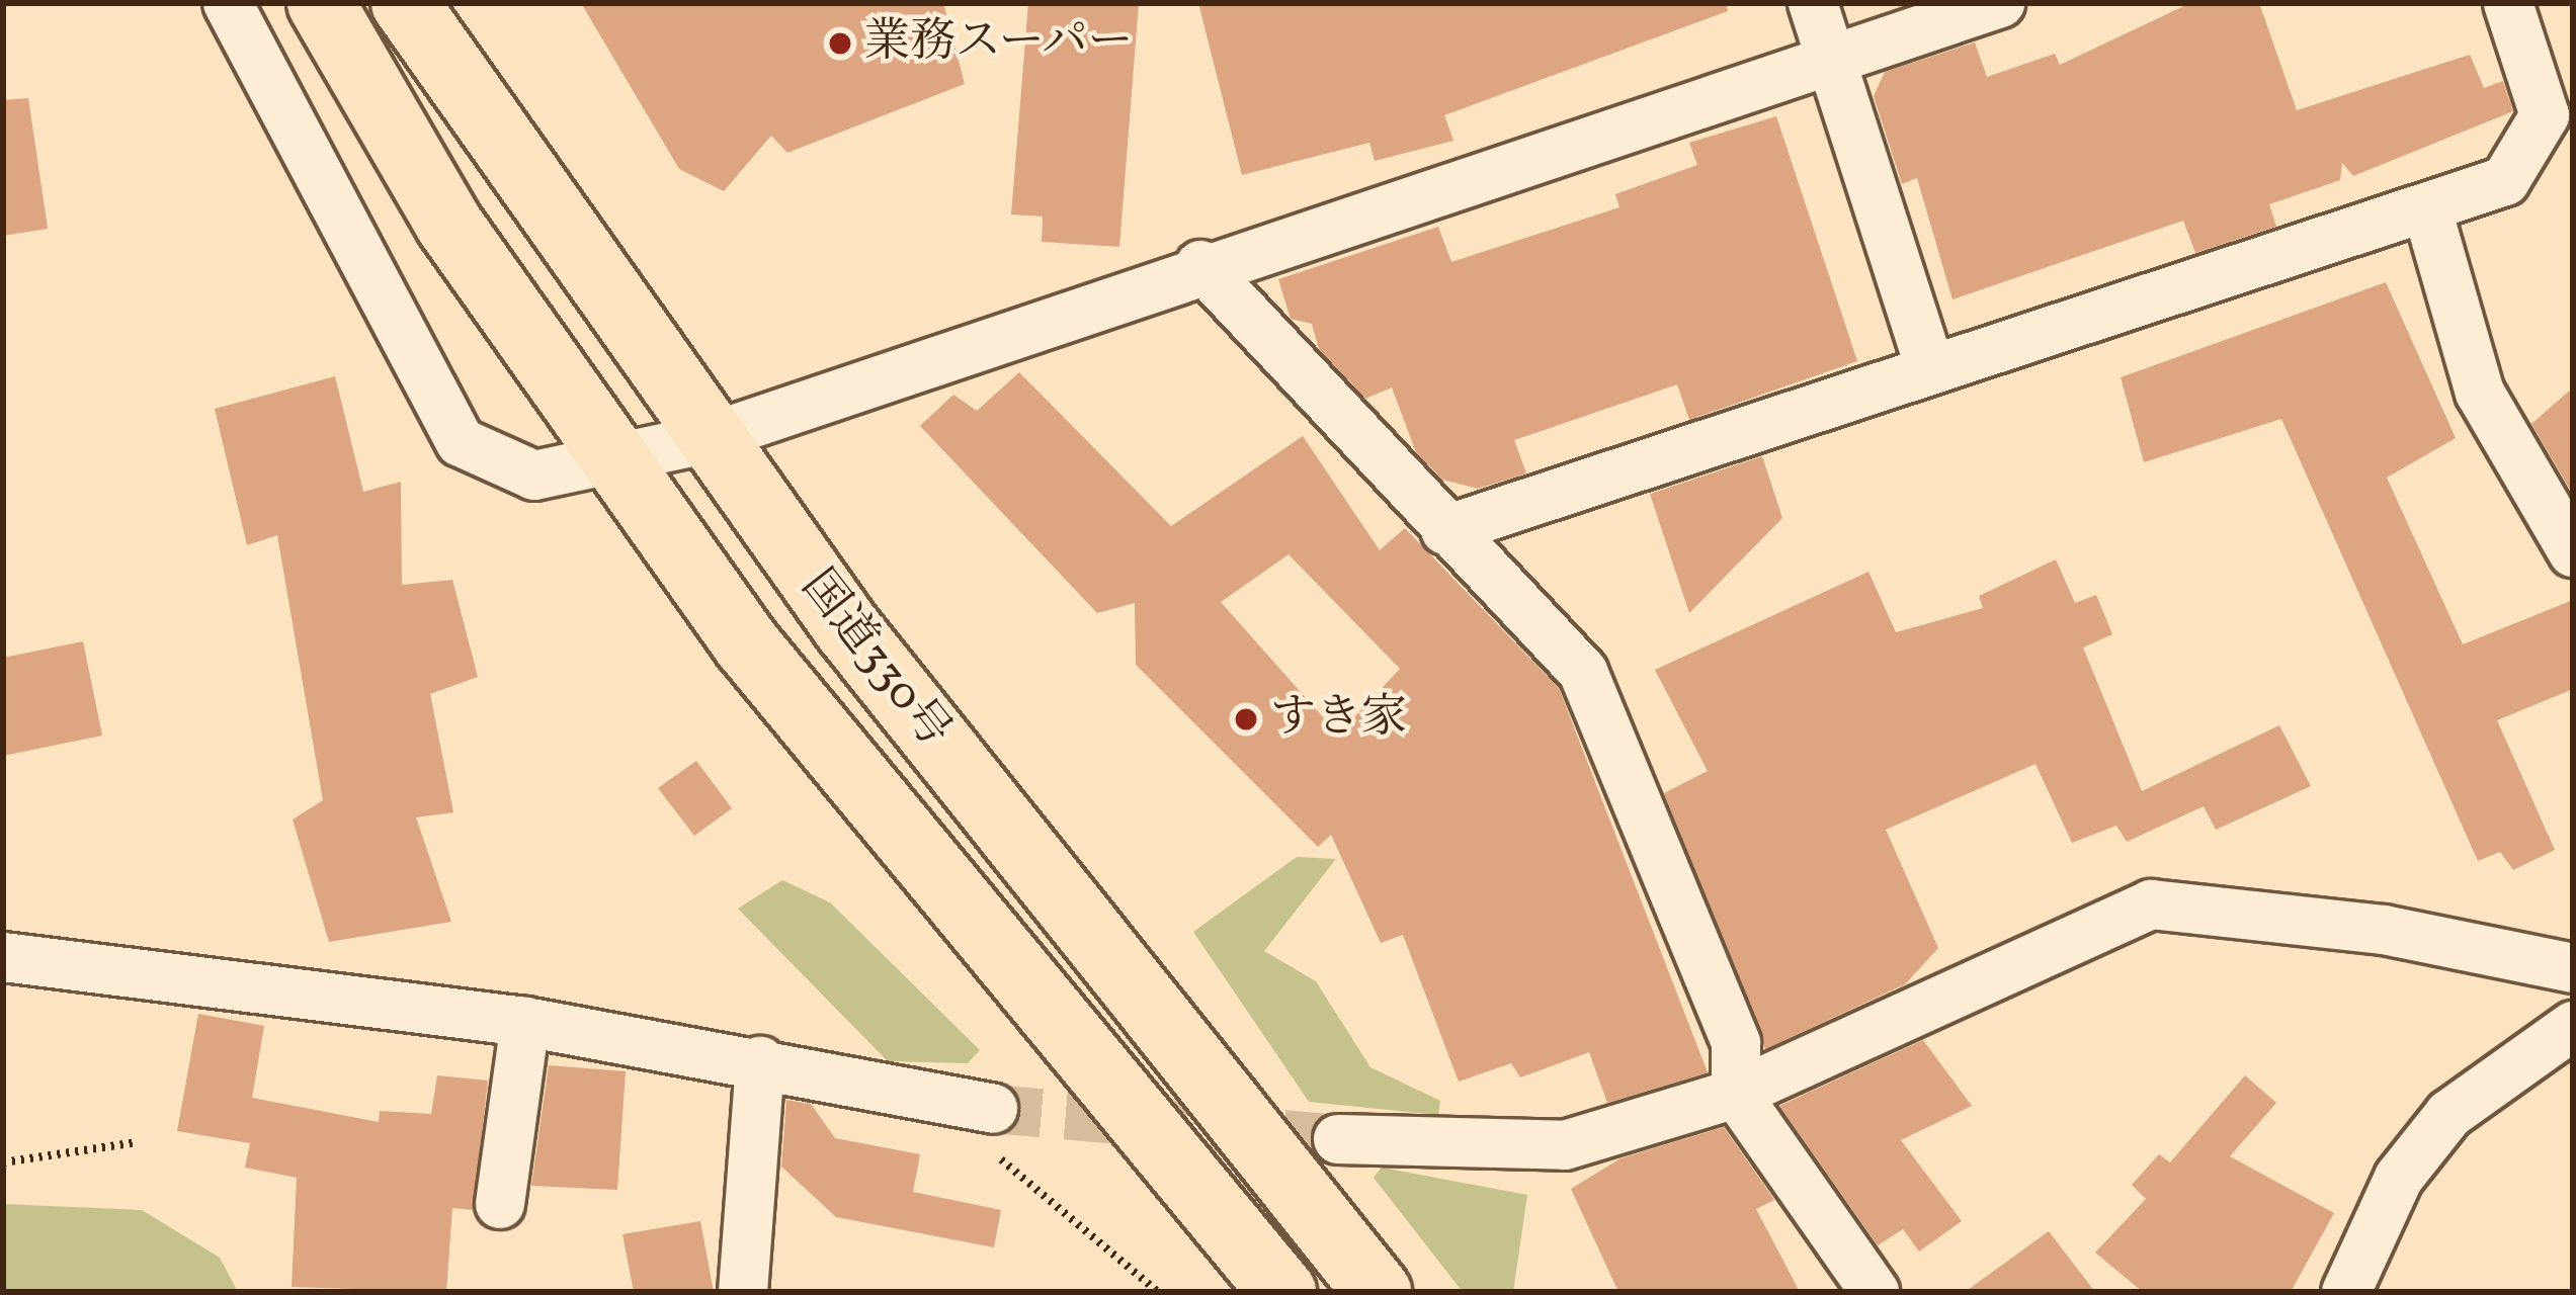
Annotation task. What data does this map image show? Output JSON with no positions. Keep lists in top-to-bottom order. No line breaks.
{"streets":{"highway":["国道330号"]},"places":["業務スーパー","すき家"]}
